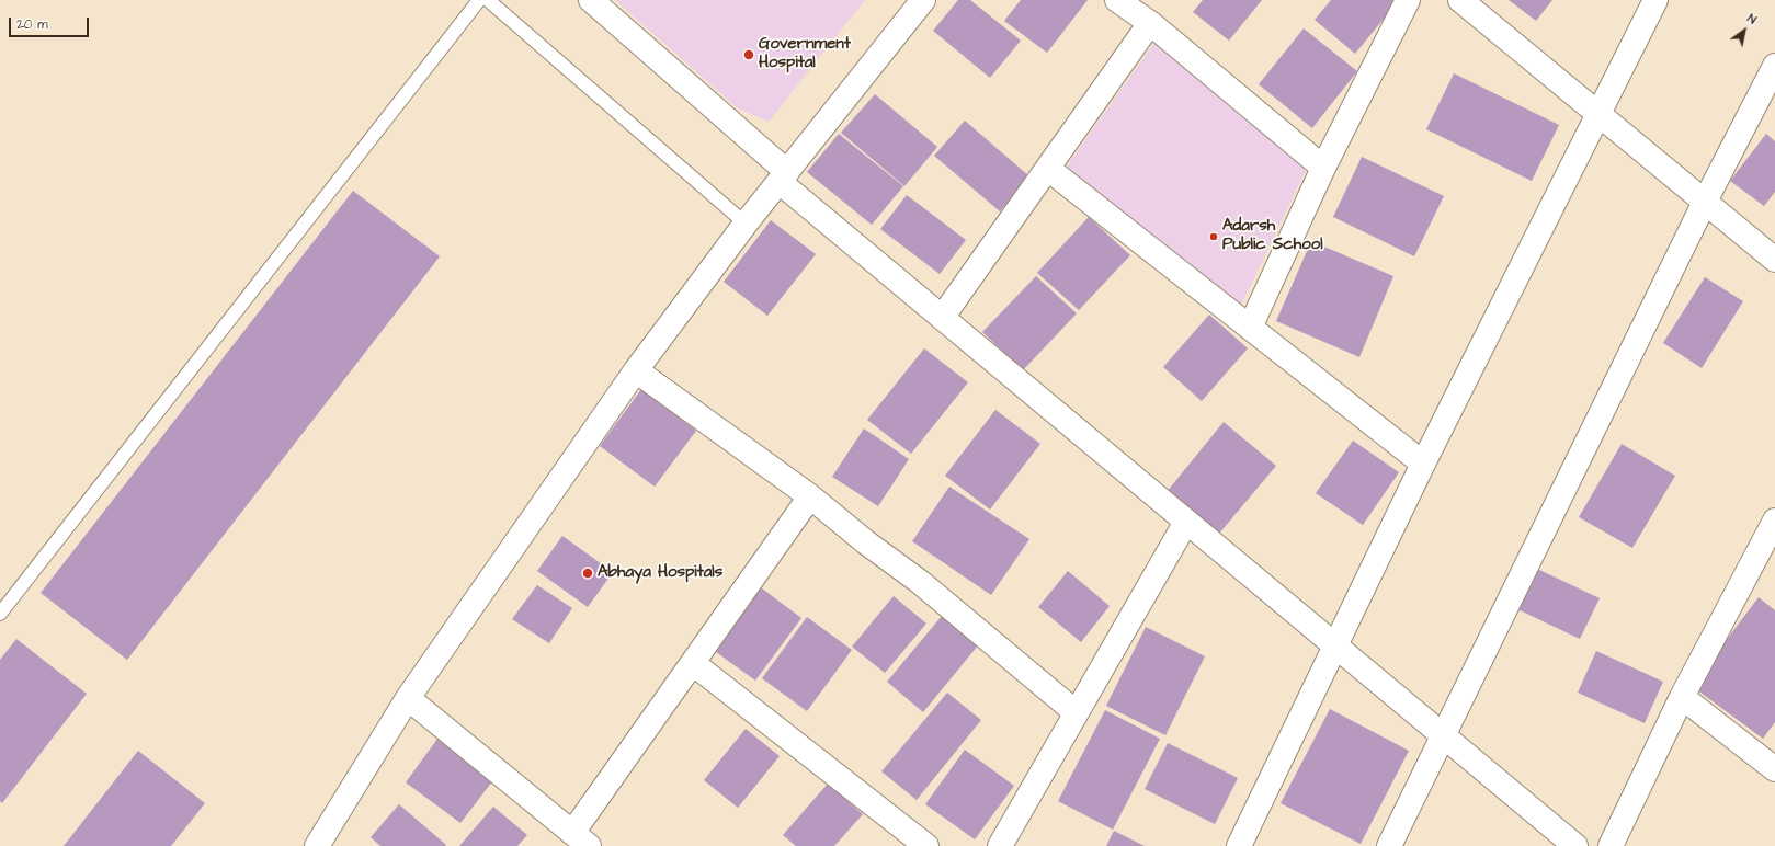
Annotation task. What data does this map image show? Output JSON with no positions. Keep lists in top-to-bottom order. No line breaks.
{"places":["Government Hospital","Adarsh Public School","Abhaya Hospitals"],"scale_bar":"20 m","north":"top right"}
